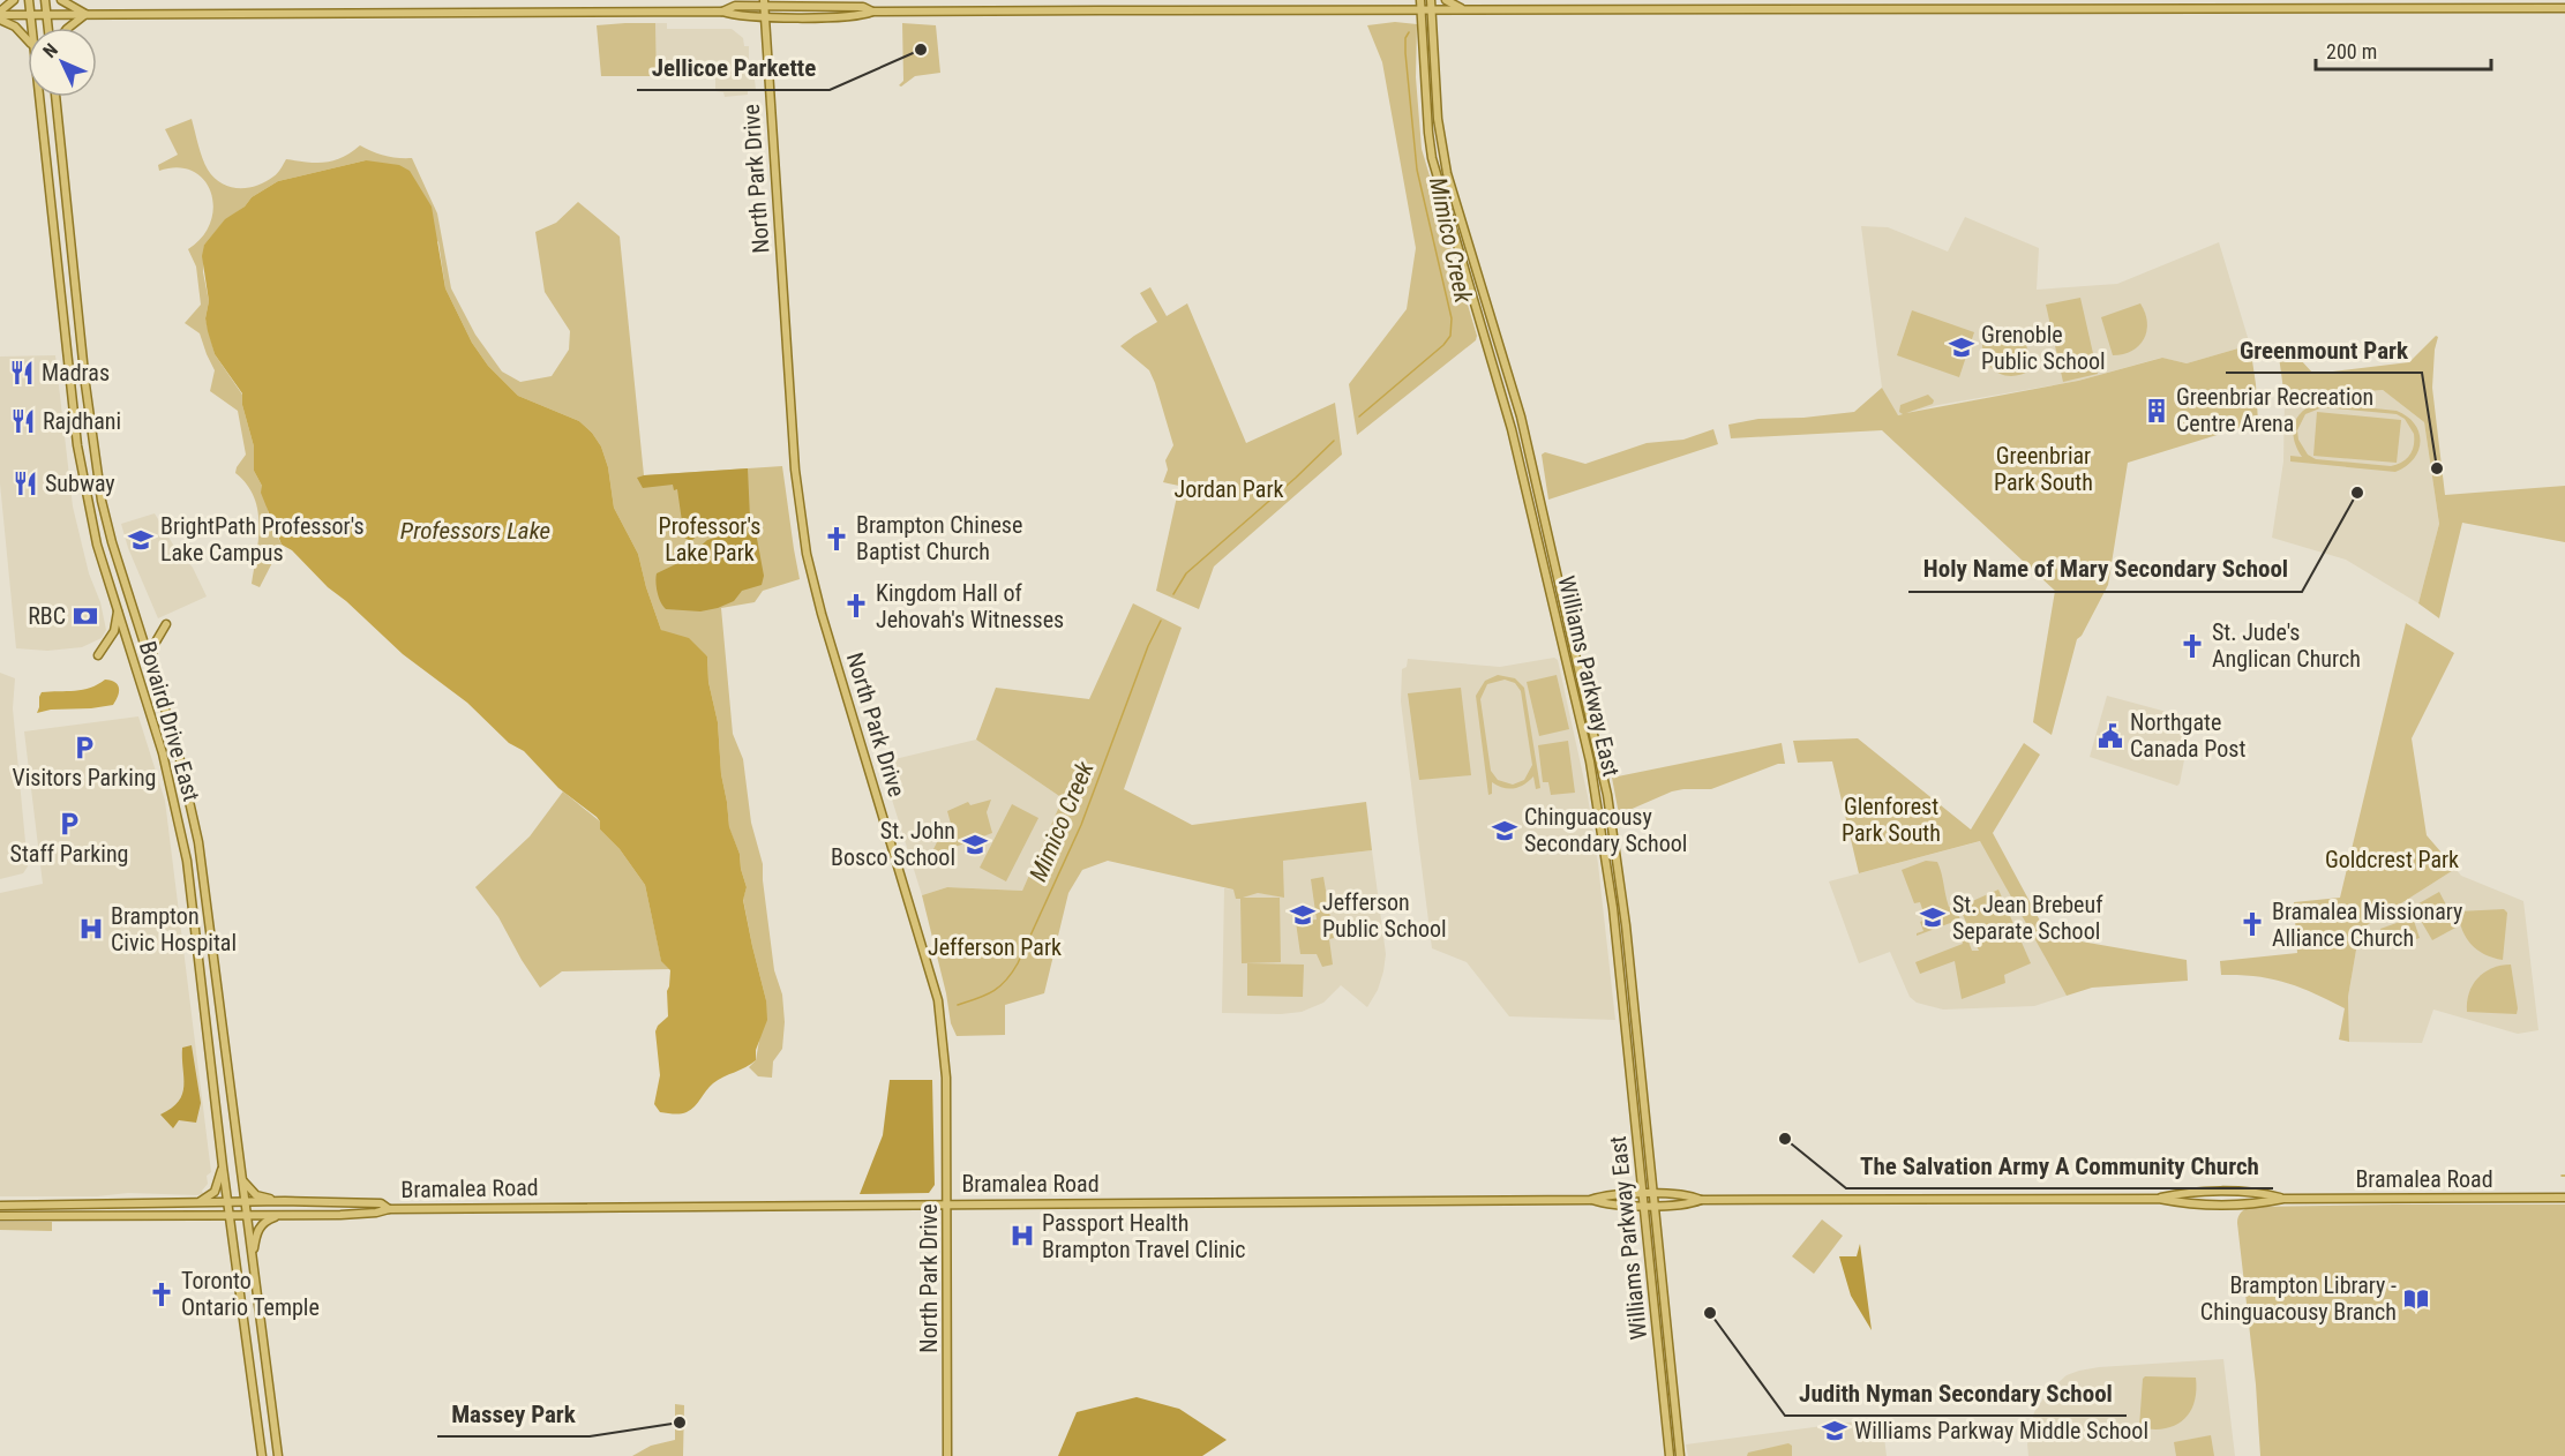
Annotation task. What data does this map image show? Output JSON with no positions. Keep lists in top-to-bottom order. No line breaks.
{"streets":{"main road":["North Park Drive","Williams Parkway East","Bovaird Drive East","Bramalea Road"]},"crossings":[["North Park Drive","Bramalea Road"],["Williams Parkway East","Bramalea Road"],["Bovaird Drive East","Bramalea Road"]],"water":["Mimico Creek","Professors Lake"],"parks":["Greenbriar Park South","Jordan Park","Professor's Lake Park","Glenforest Park South","Goldcrest Park","Jefferson Park"],"places":{"other":["Jellicoe Parkette","Greenmount Park","Holy Name of Mary Secondary School","The Salvation Army A Community Church","Judith Nyman Secondary School","Massey Park"],"school or university":["Grenoble Public School","BrightPath Professor's Lake Campus","Chinguacousy Secondary School","St. John Bosco School","Jefferson Public School","St. Jean Brebeuf Separate School","Williams Parkway Middle School"],"restaurant":["Madras","Rajdhani","Subway"],"building":["Greenbriar Recreation Centre Arena"],"church":["Brampton Chinese Baptist Church","Kingdom Hall of Jehovah's Witnesses","St. Jude's Anglican Church","Bramalea Missionary Alliance Church","Toronto Ontario Temple"],"bank":["RBC"],"public building":["Northgate Canada Post"],"parking":["Visitors Parking","Staff Parking"],"hospital":["Brampton Civic Hospital","Passport Health Brampton Travel Clinic"],"library":["Brampton Library - Chinguacousy Branch"]},"scale_bar":"200 m","north":"top left"}
